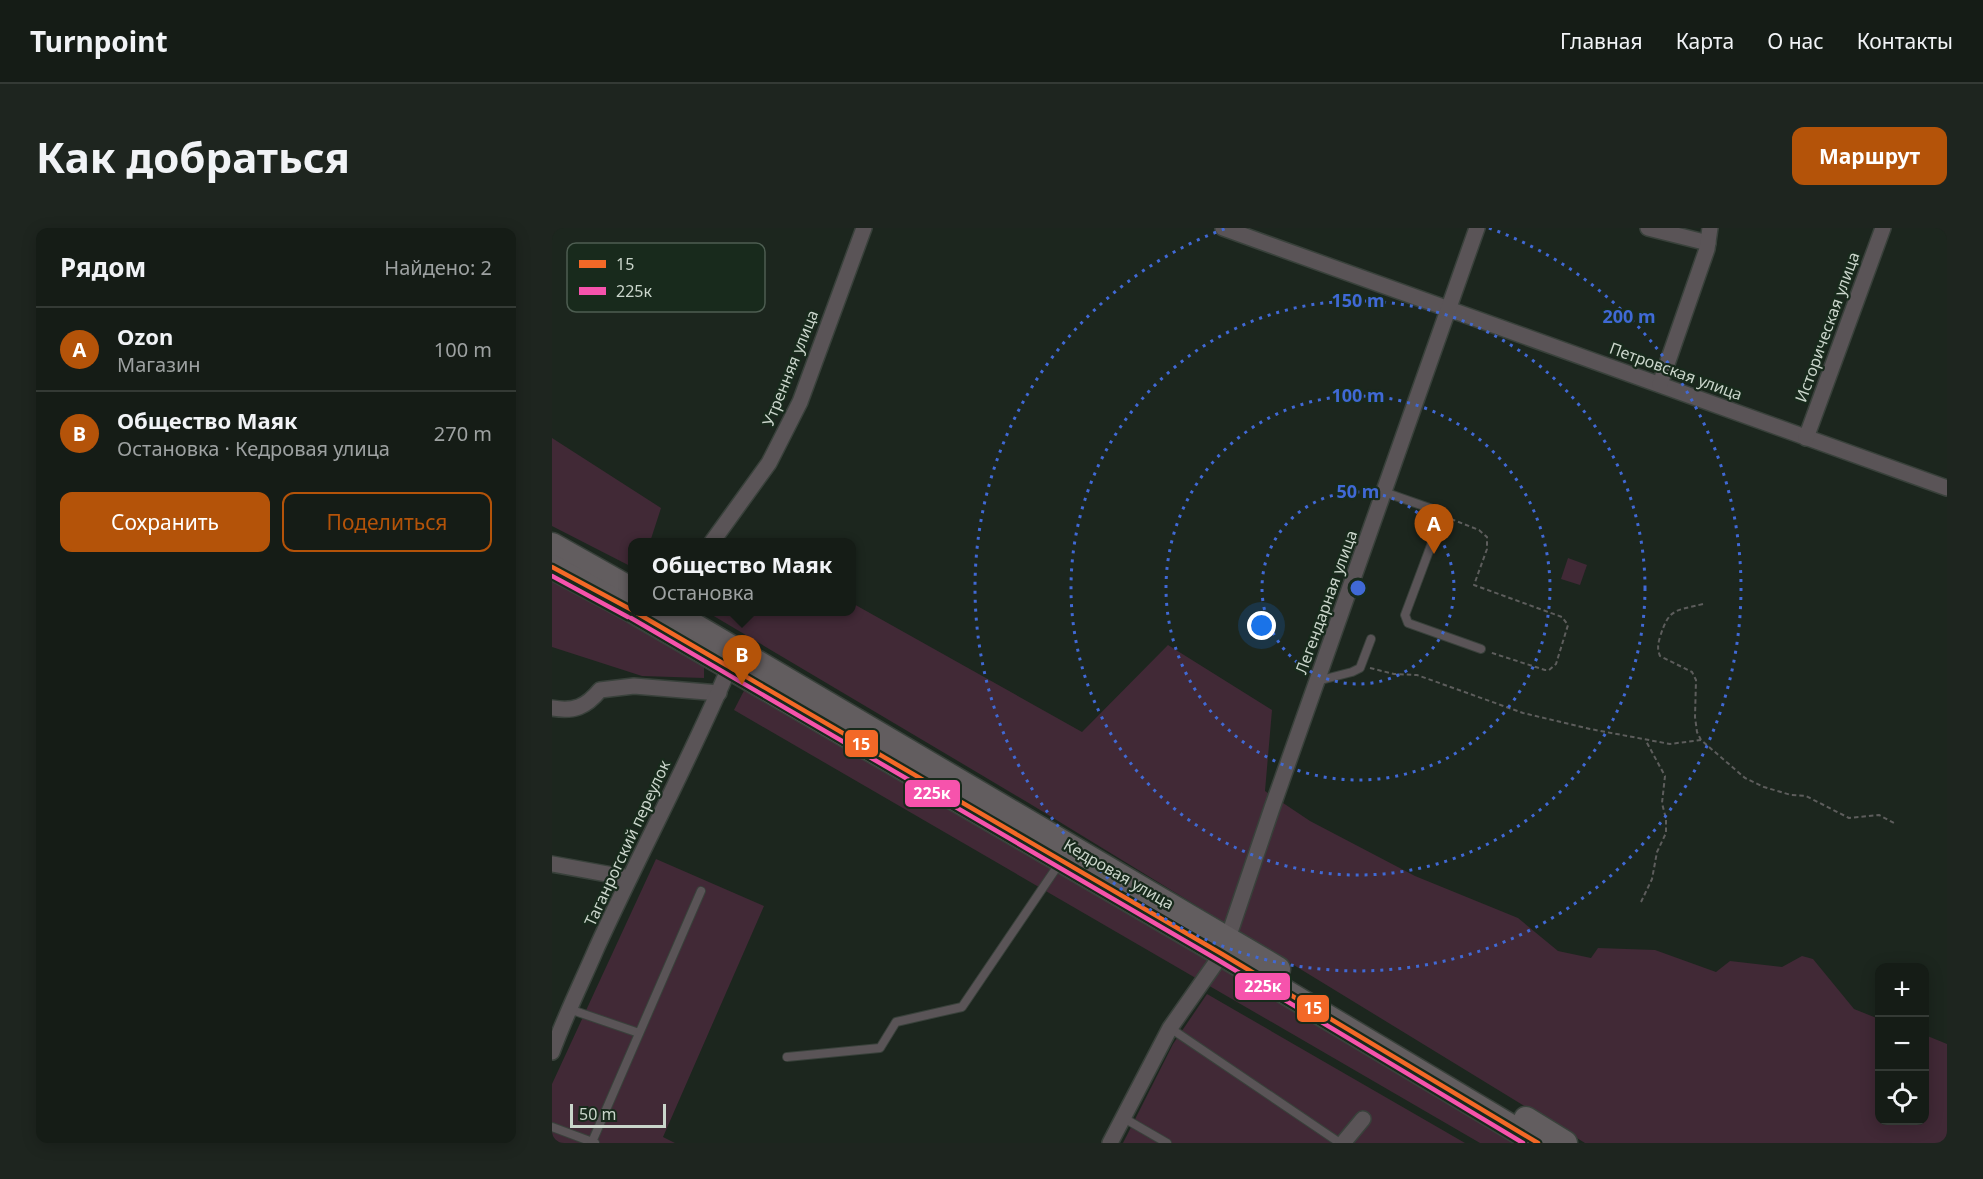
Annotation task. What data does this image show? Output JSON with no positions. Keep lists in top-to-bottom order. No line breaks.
{"streets":{"main road":["Кедровая улица"],"street":["Историческая улица","Утренняя улица","Петровская улица","Легендарная улица","Таганрогский переулок"]},"crossings":[["Историческая улица","Петровская улица"],["Петровская улица","Легендарная улица"],["Легендарная улица","Кедровая улица"],["Таганрогский переулок","Кедровая улица"]],"lines":["transit line 15","transit line 225к"],"legend":["15","225к"],"scale_bar":"50 m","page":{"header":"Turnpoint","nav":["Главная","Карта","О нас","Контакты"],"buttons":["Маршрут",["Сохранить","Поделиться"]],"title":"Как добраться","heading":["Рядом","Найдено: 2"],"list":[{"mark":"A","name":"Ozon","note":"Магазин","value":"100 m"},{"mark":"B","name":"Общество Маяк","note":"Остановка · Кедровая улица","value":"270 m"}],"pins":["A","B"],"popup":["Общество Маяк","Остановка"],"map_buttons":["+","−"],"scale":"50 m"},"rings":["150 m","200 m","100 m","50 m"]}
